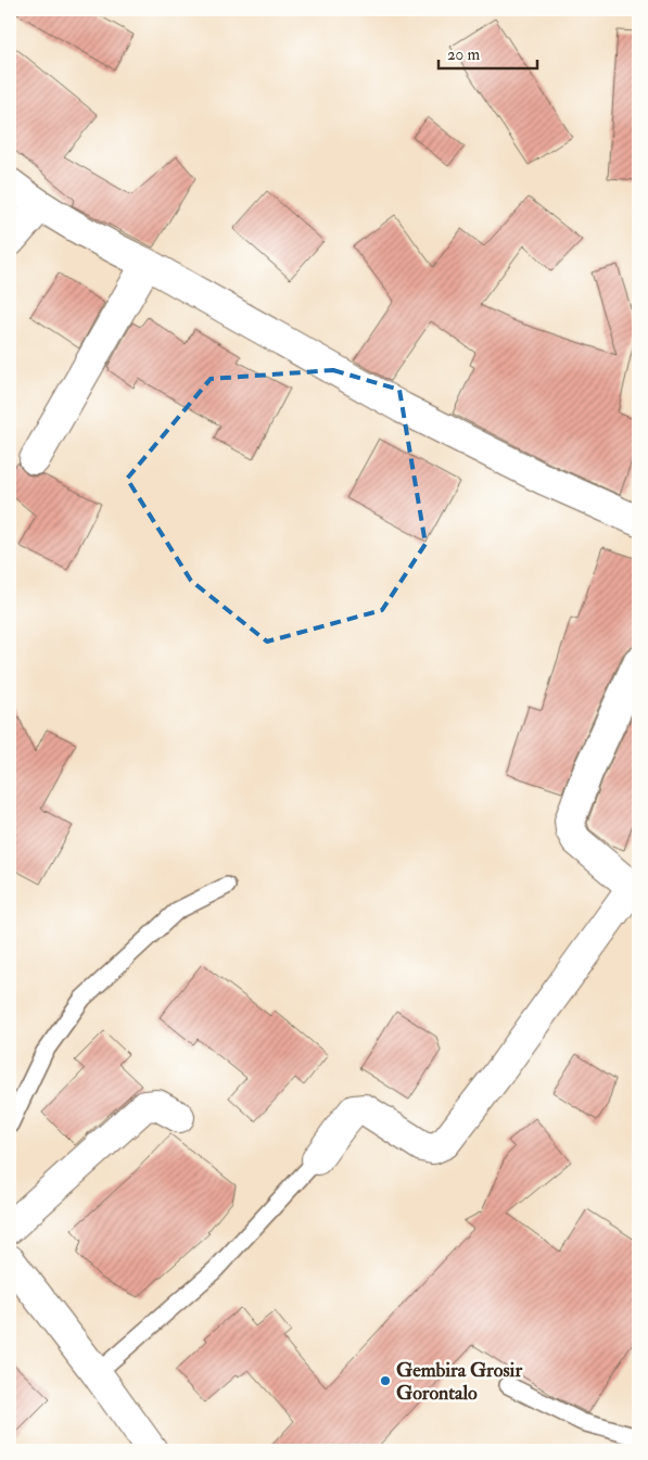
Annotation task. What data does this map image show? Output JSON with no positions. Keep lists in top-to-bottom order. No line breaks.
{"places":["Gembira Grosir Gorontalo"],"scale_bar":"20 m"}
